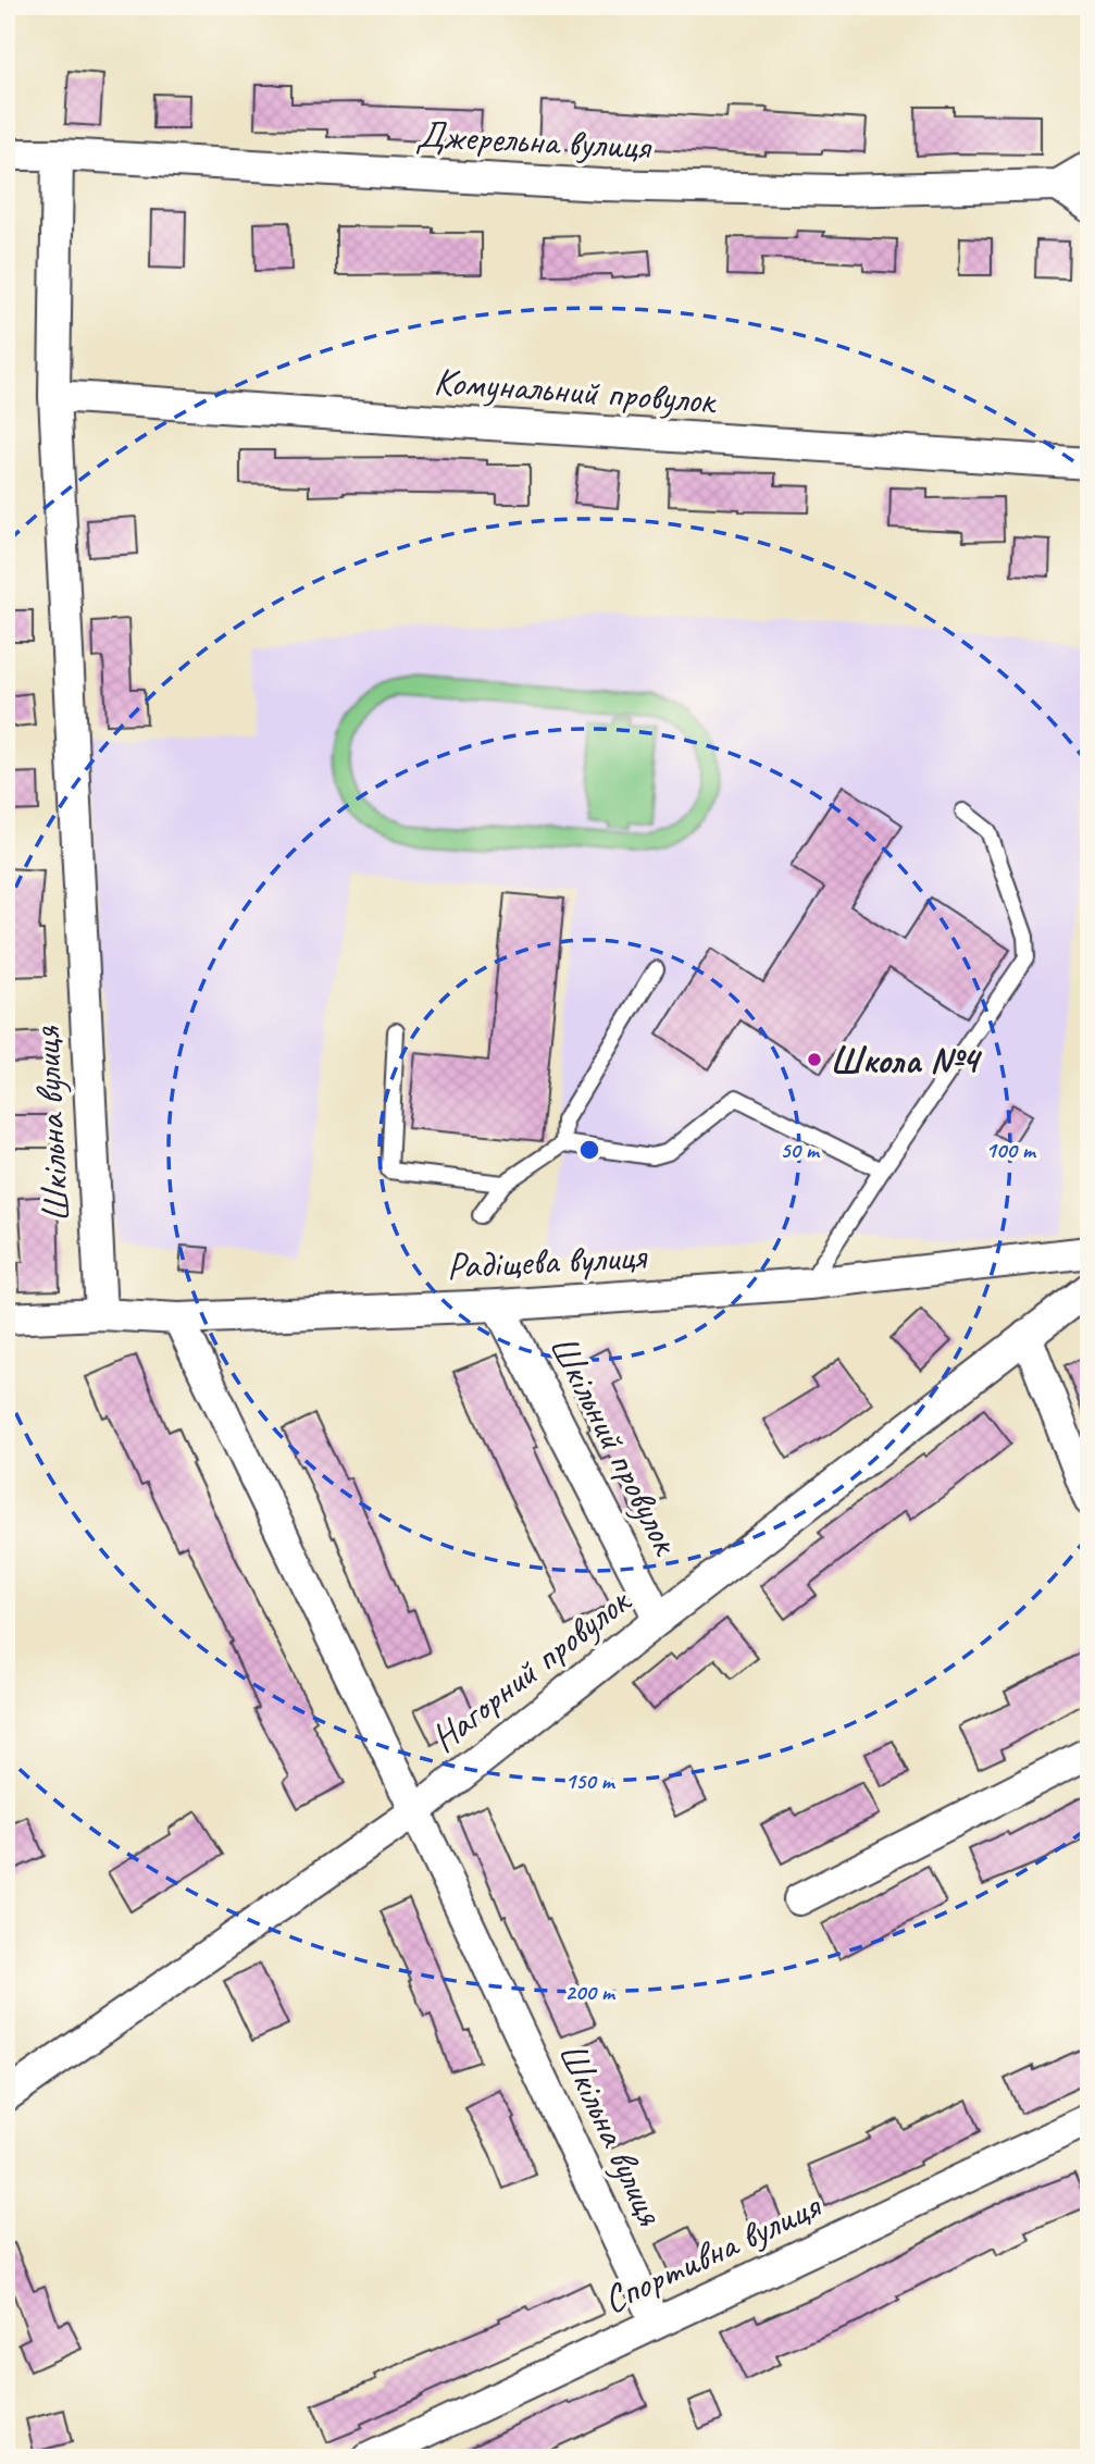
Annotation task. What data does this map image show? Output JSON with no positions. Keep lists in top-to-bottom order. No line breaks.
{"streets":{"street":["Джерельна вулиця","Комунальний провулок","Шкільна вулиця","Радіщева вулиця","Шкільний провулок","Нагорний провулок","Спортивна вулиця"]},"crossings":[["Джерельна вулиця","Шкільна вулиця"],["Комунальний провулок","Шкільна вулиця"],["Шкільна вулиця","Радіщева вулиця"],["Шкільна вулиця","Нагорний провулок"],["Шкільна вулиця","Спортивна вулиця"],["Радіщева вулиця","Шкільний провулок"],["Шкільний провулок","Нагорний провулок"]],"places":["Школа №4"],"rings":["50 m","100 m","150 m","200 m"]}
